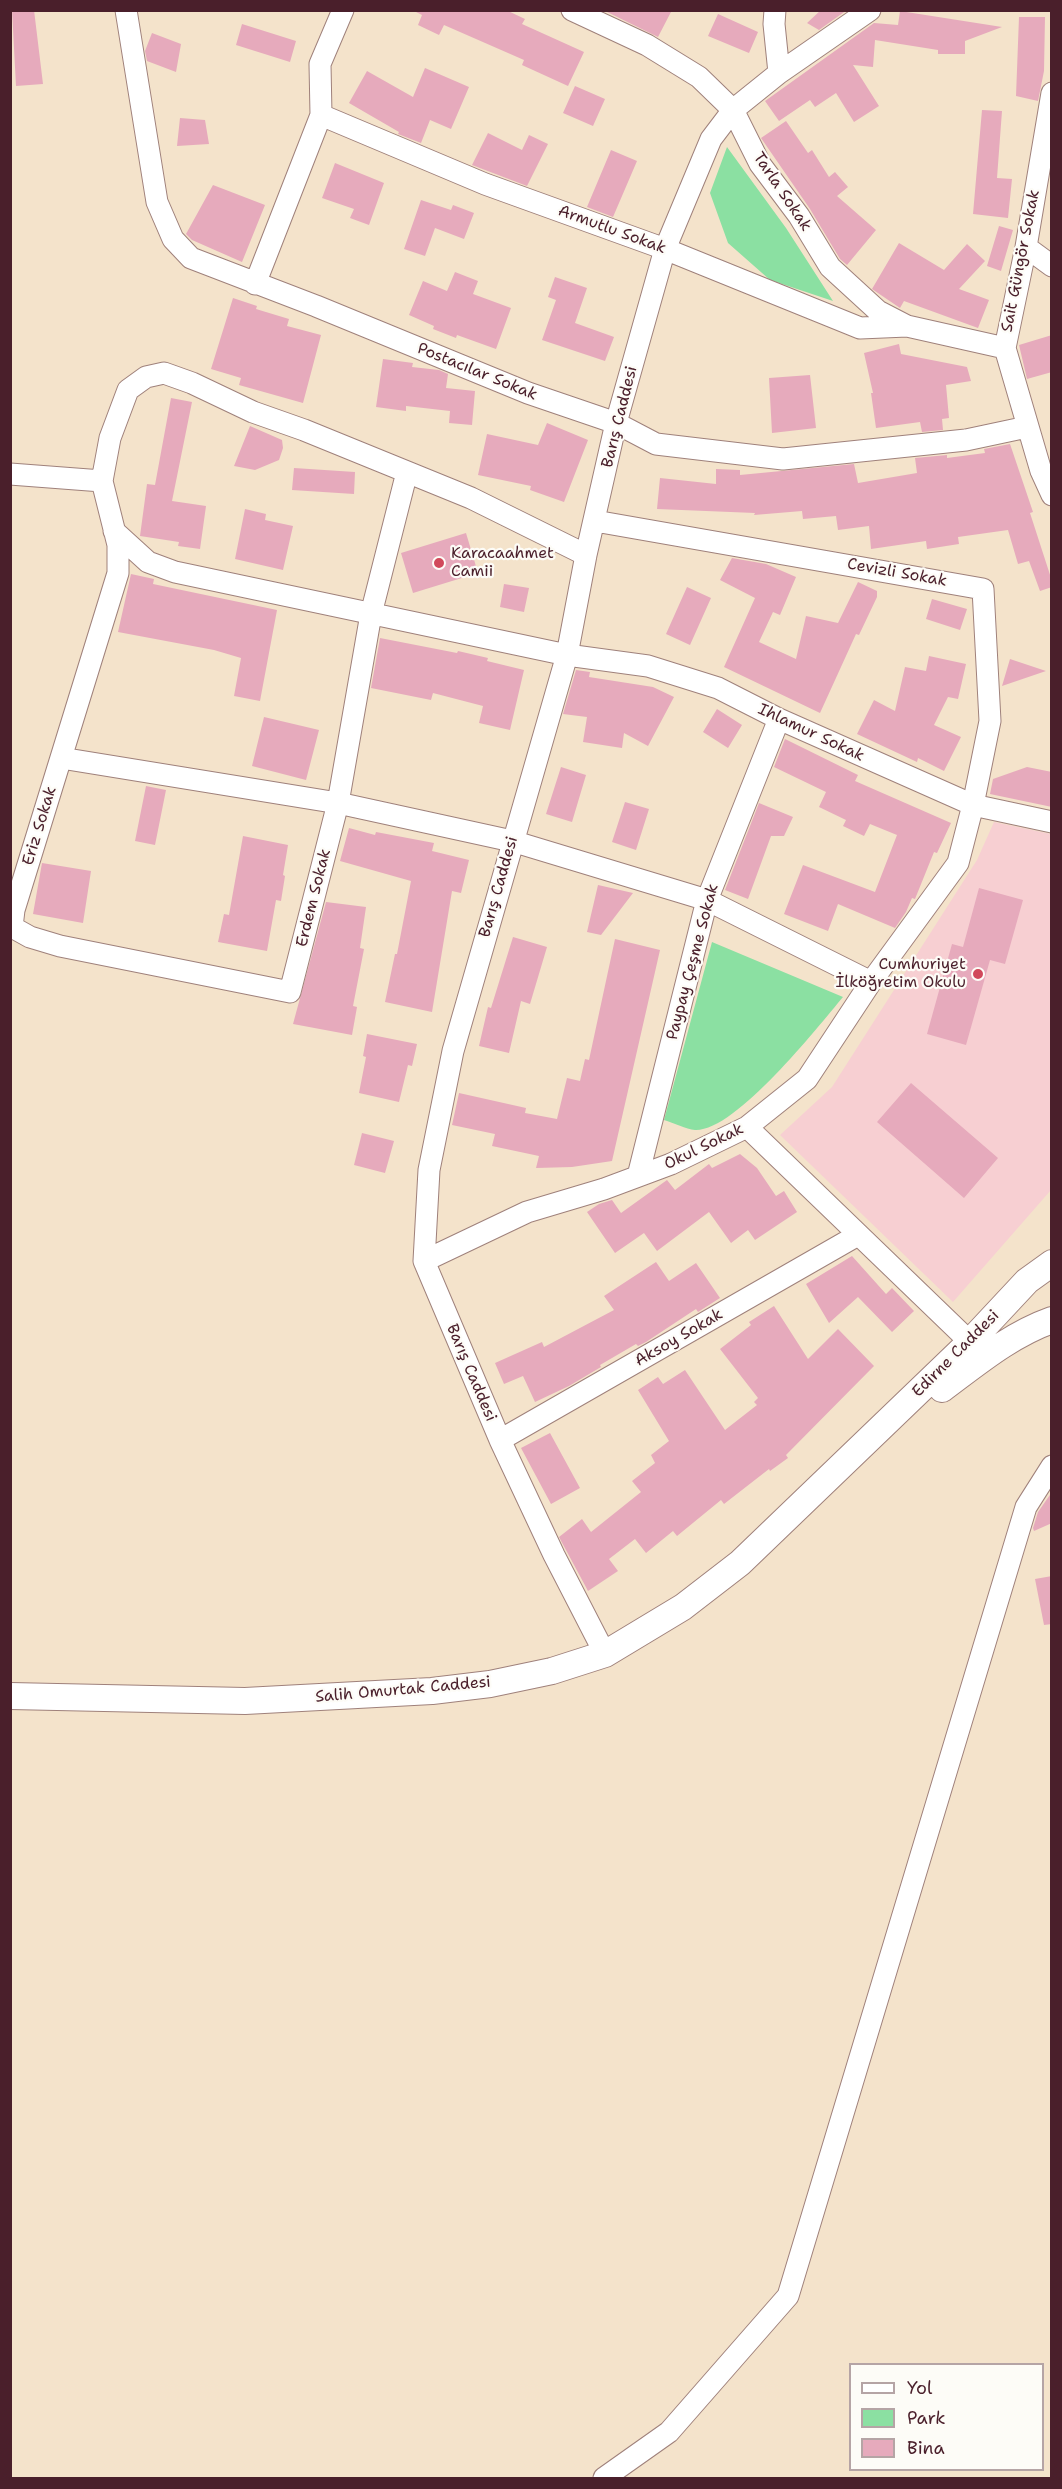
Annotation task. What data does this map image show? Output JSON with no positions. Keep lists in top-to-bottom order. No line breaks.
{"streets":{"main road":["Edirne Caddesi","Salih Omurtak Caddesi"],"street":["Tarla Sokak","Armutlu Sokak","Sait Güngör Sokak","Postacılar Sokak","Barış Caddesi","Cevizli Sokak","Ihlamur Sokak","Eriz Sokak","Erdem Sokak","Paypay Çeşme Sokak","Okul Sokak","Aksoy Sokak"]},"crossings":[["Tarla Sokak","Armutlu Sokak"],["Tarla Sokak","Sait Güngör Sokak"],["Tarla Sokak","Barış Caddesi"],["Armutlu Sokak","Barış Caddesi"],["Sait Güngör Sokak","Postacılar Sokak"],["Postacılar Sokak","Barış Caddesi"],["Barış Caddesi","Cevizli Sokak"],["Barış Caddesi","Ihlamur Sokak"],["Barış Caddesi","Okul Sokak"],["Barış Caddesi","Aksoy Sokak"],["Barış Caddesi","Salih Omurtak Caddesi"],["Cevizli Sokak","Ihlamur Sokak"],["Cevizli Sokak","Okul Sokak"],["Ihlamur Sokak","Eriz Sokak"],["Ihlamur Sokak","Erdem Sokak"],["Ihlamur Sokak","Paypay Çeşme Sokak"],["Ihlamur Sokak","Okul Sokak"],["Eriz Sokak","Erdem Sokak"],["Paypay Çeşme Sokak","Okul Sokak"],["Edirne Caddesi","Salih Omurtak Caddesi"]],"places":["Karacaahmet Camii","Cumhuriyet İlköğretim Okulu"],"legend":["Yol","Park","Bina"]}
